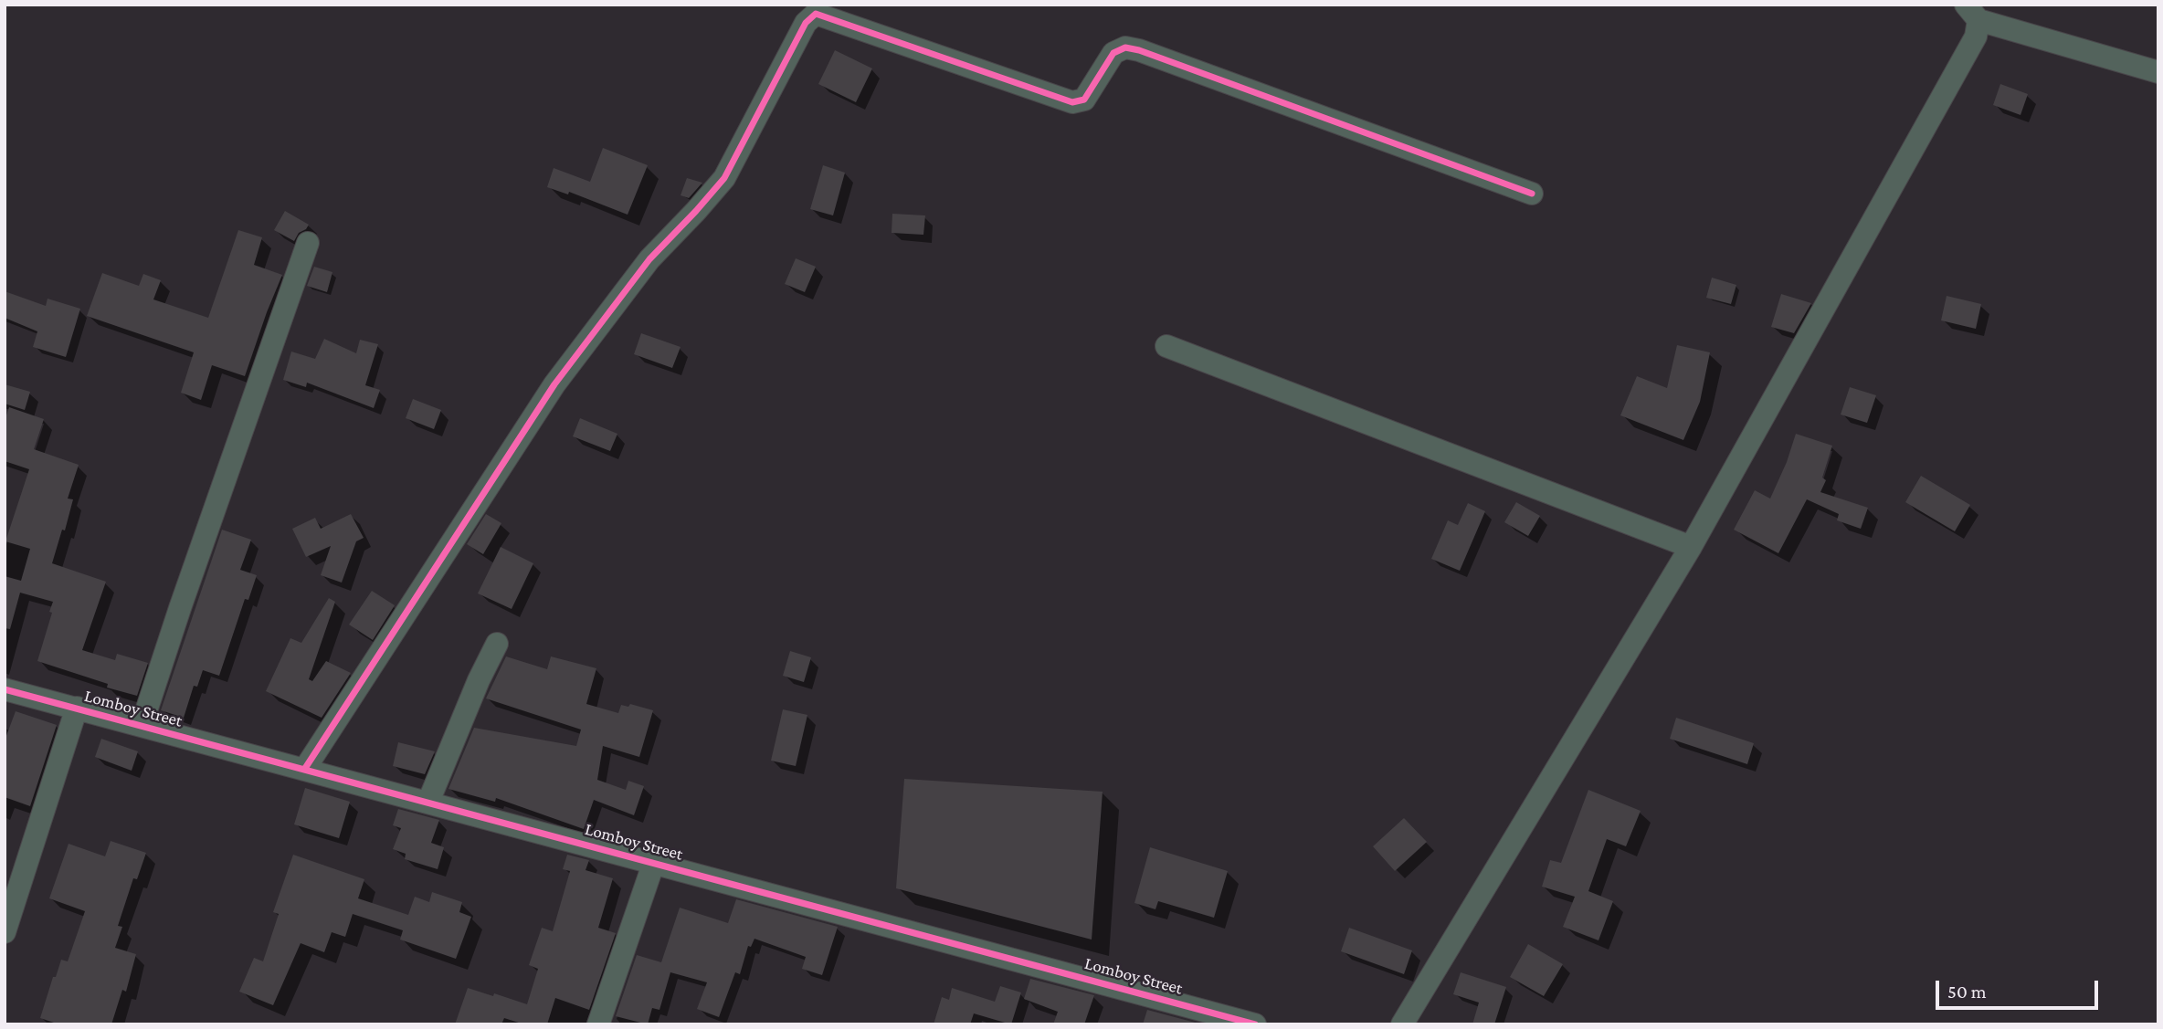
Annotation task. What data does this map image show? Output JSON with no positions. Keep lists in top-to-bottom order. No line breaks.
{"streets":{"street":["Lomboy Street"]},"scale_bar":"50 m"}
